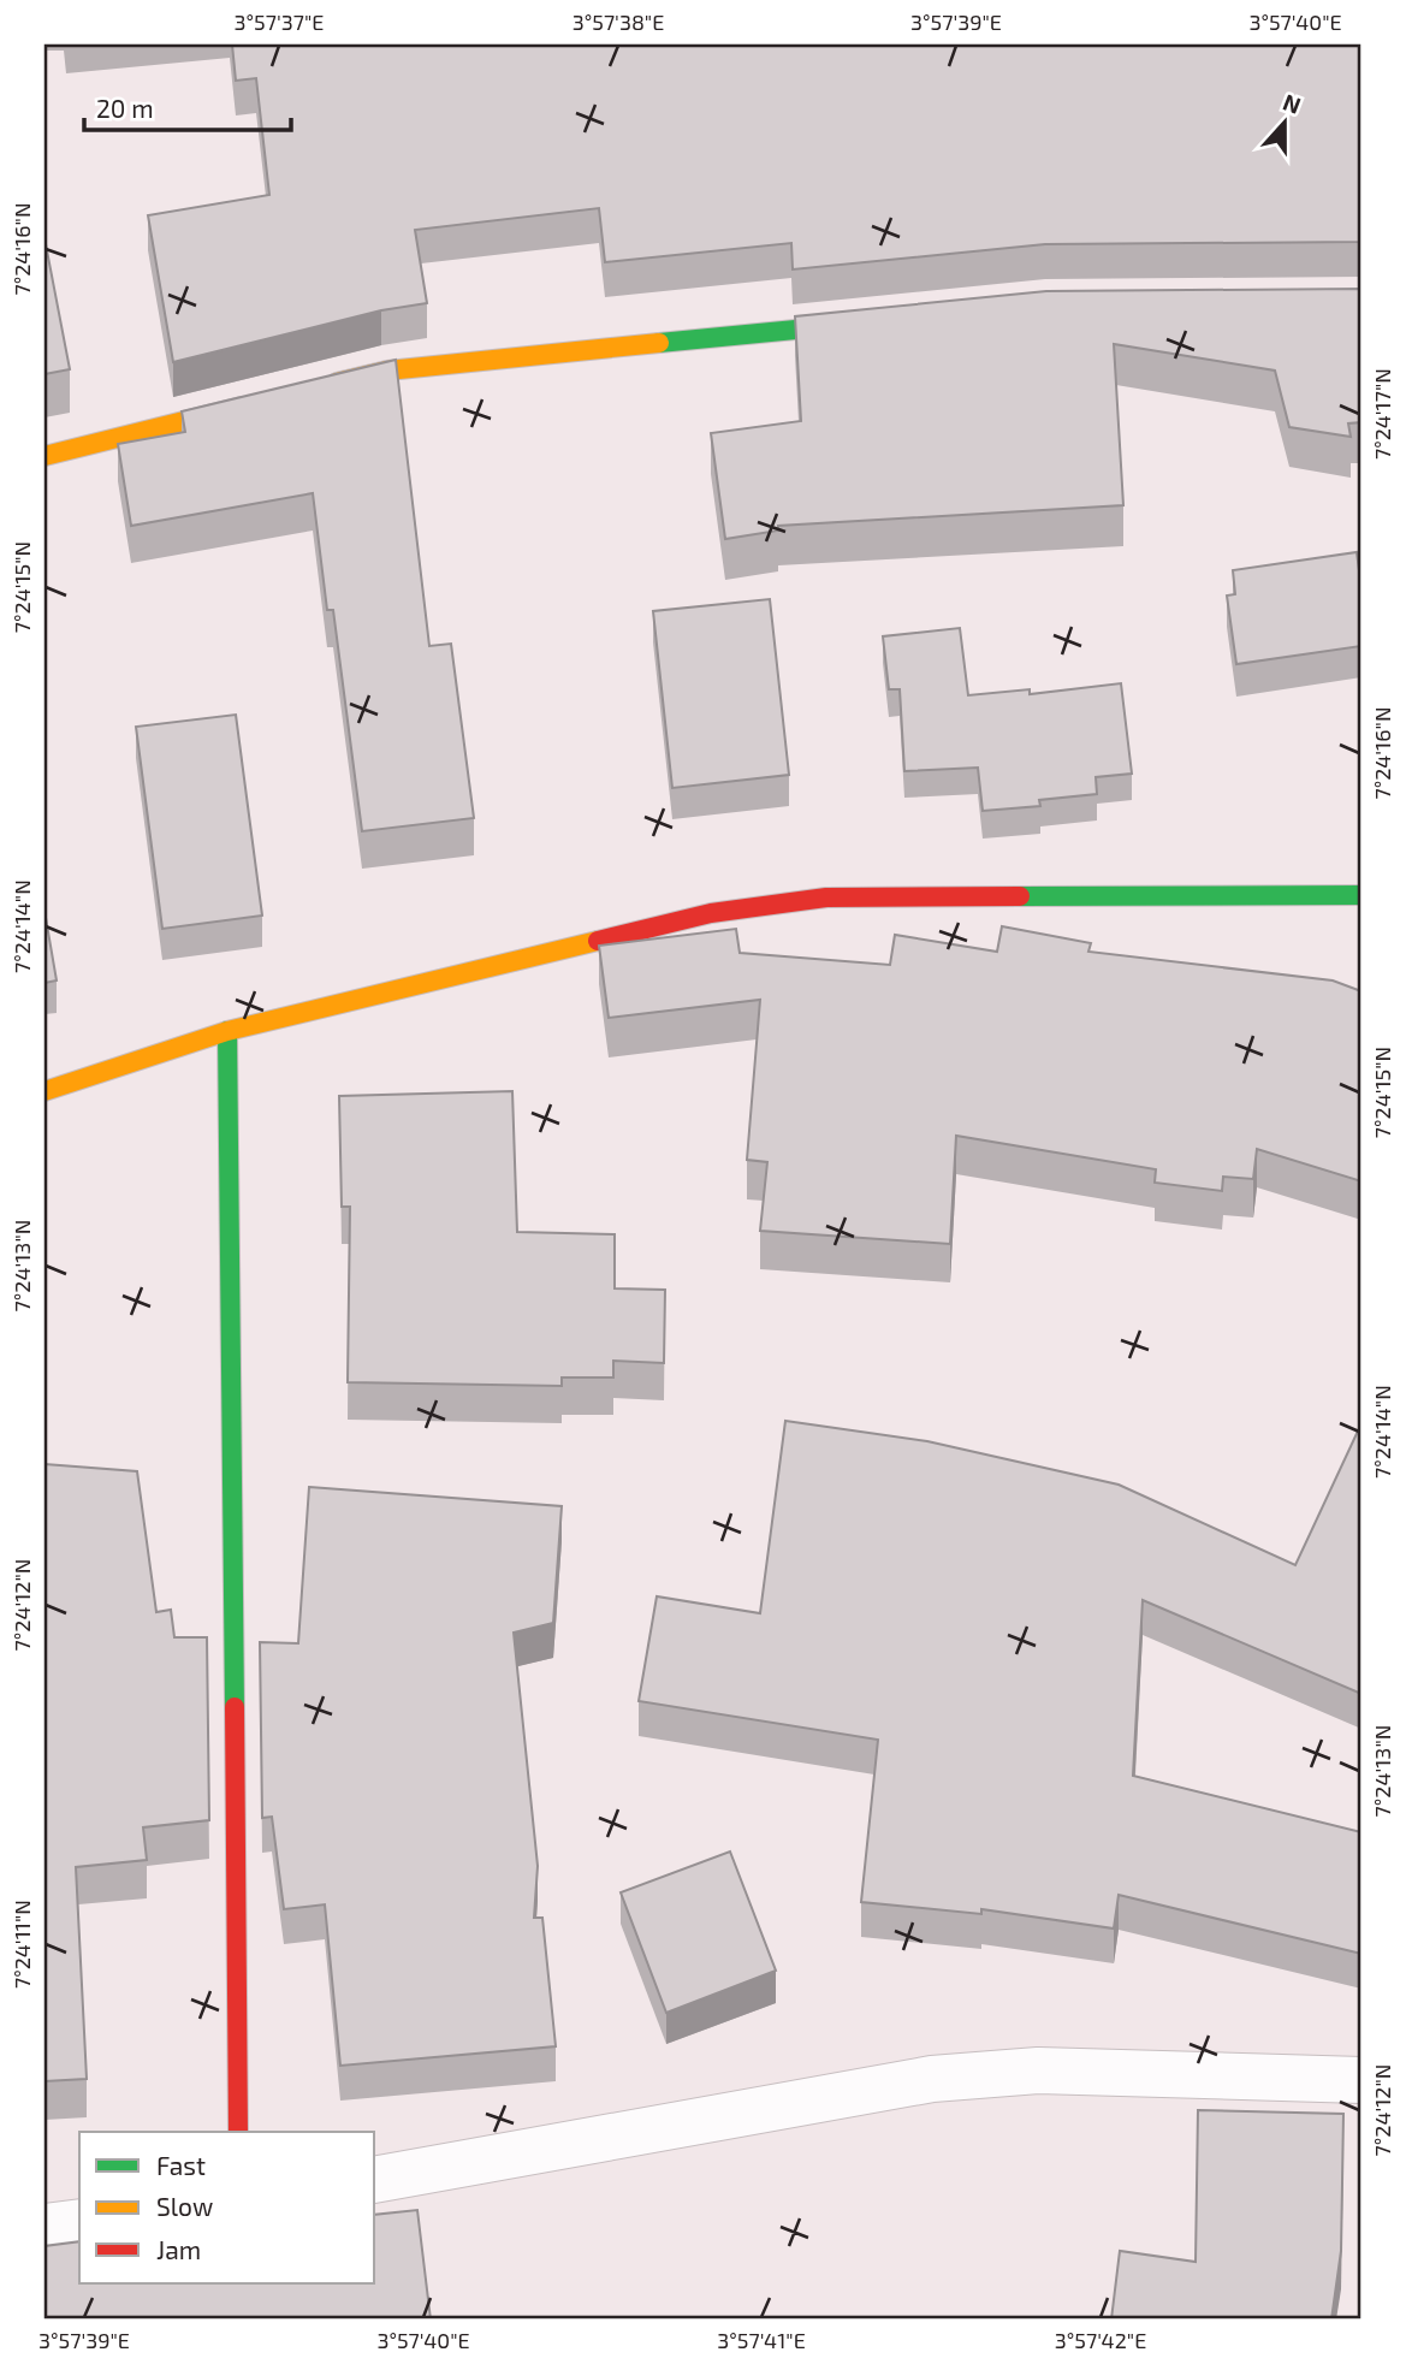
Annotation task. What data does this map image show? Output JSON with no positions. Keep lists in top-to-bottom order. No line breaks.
{"legend":["Fast","Slow","Jam"],"scale_bar":"20 m","north":"top","coordinates":["3°57'37\"E","3°57'38\"E","3°57'39\"E","3°57'40\"E","7°24'16\"N","7°24'17\"N","7°24'15\"N","7°24'14\"N","7°24'13\"N","7°24'12\"N","7°24'11\"N","3°57'41\"E","3°57'42\"E"]}
